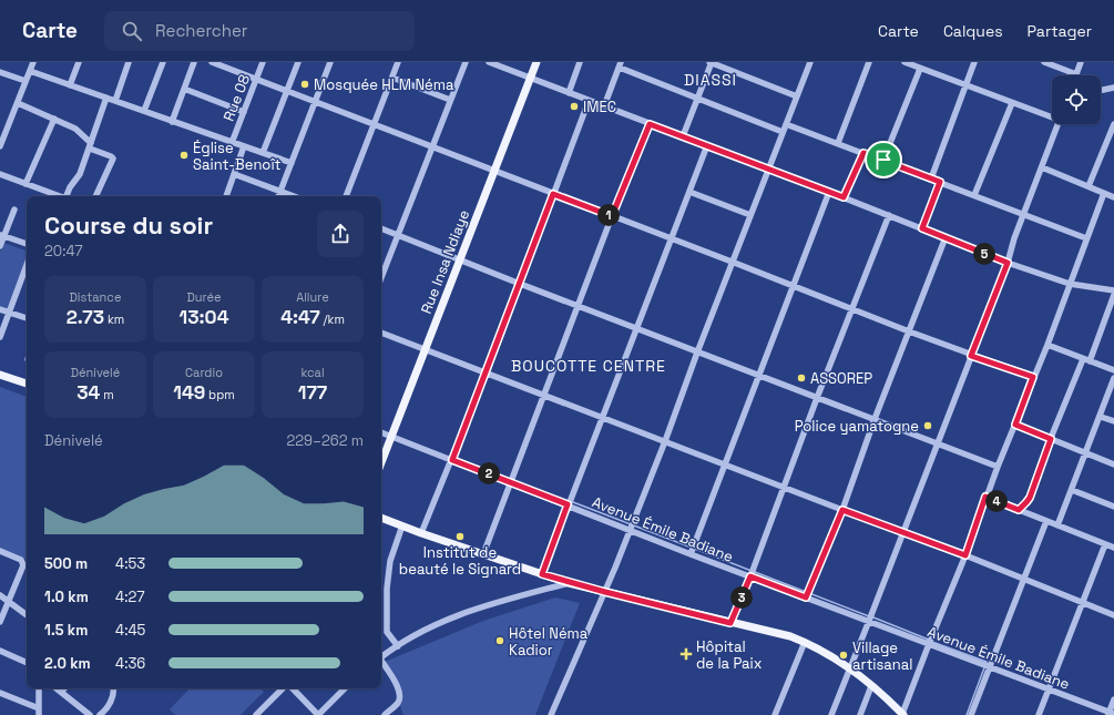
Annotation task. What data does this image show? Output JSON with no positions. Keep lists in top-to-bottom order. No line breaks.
{"streets":{"main road":["Rue Insa Ndiaye"],"street":["Rue 08","Avenue Émile Badiane"]},"crossings":[["Rue Insa Ndiaye","Avenue Émile Badiane"]],"districts":["DIASSI","BOUCOTTE CENTRE"],"places":{"other":["Mosquée HLM Néma","IMEC","Église Saint-Benoît","ASSOREP","Police yamatogne","Institut de beauté le Signard","Hôtel Néma Kadior","Village artisanal"],"health":["Hôpital de la Paix"]},"page":{"header":"Carte","search":"Rechercher","nav":["Carte","Calques","Partager"],"heading":["Course du soir","20:47"],"pins":["1","5","2","4","3"],"stats":[["Distance","2.73 km"],["Durée","13:04"],["Allure","4:47 /km"],["Dénivelé","34 m"],["Cardio","149 bpm"],["kcal","177"]],"chart":["Dénivelé","229–262 m"],"list":[{"name":"500 m","note":"4:53"},{"name":"1.0 km","note":"4:27"},{"name":"1.5 km","note":"4:45"},{"name":"2.0 km","note":"4:36"}]}}
